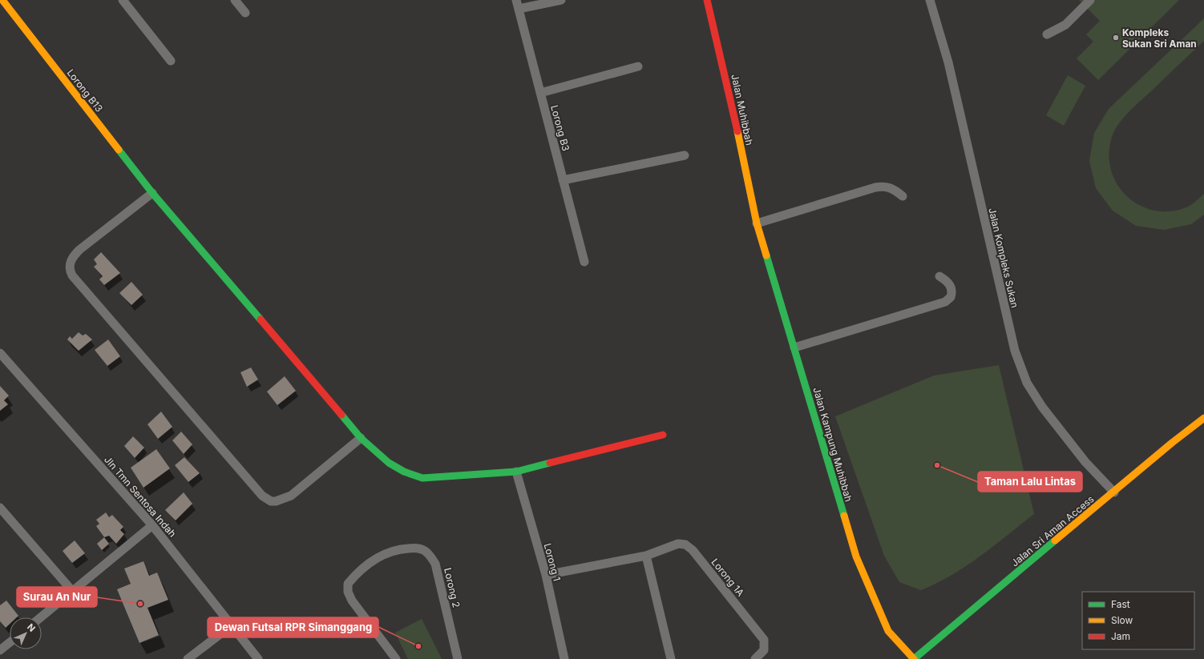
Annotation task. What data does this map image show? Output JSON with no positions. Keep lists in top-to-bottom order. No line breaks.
{"streets":{"street":["Lorong B13","Jalan Muhibbah","Lorong B3","Jalan Kompleks Sukan","Jalan Kampung Muhibbah","Jln Tmn Sentosa Indah","Jalan Sri Aman Access","Lorong 1","Lorong 1A","Lorong 2"]},"crossings":[["Lorong B13","Lorong 1"],["Jalan Muhibbah","Jalan Kampung Muhibbah"],["Jalan Kompleks Sukan","Jalan Sri Aman Access"],["Jalan Kampung Muhibbah","Jalan Sri Aman Access"],["Lorong 1","Lorong 1A"]],"places":["Kompleks Sukan Sri Aman","Taman Lalu Lintas","Surau An Nur","Dewan Futsal RPR Simanggang"],"legend":["Fast","Slow","Jam"],"north":"top right"}
